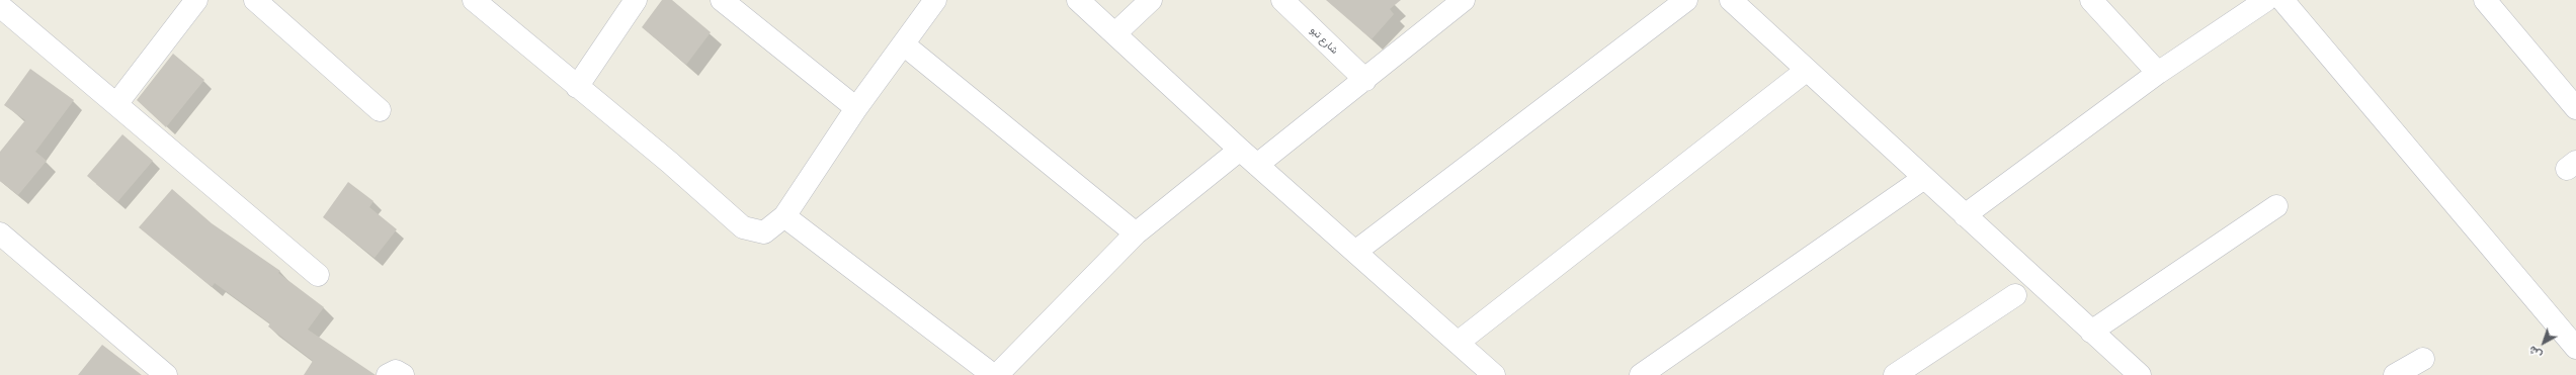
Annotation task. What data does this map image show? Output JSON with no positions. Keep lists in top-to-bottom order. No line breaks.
{"streets":{"street":["شارع تبو"]},"north":"bottom left"}
